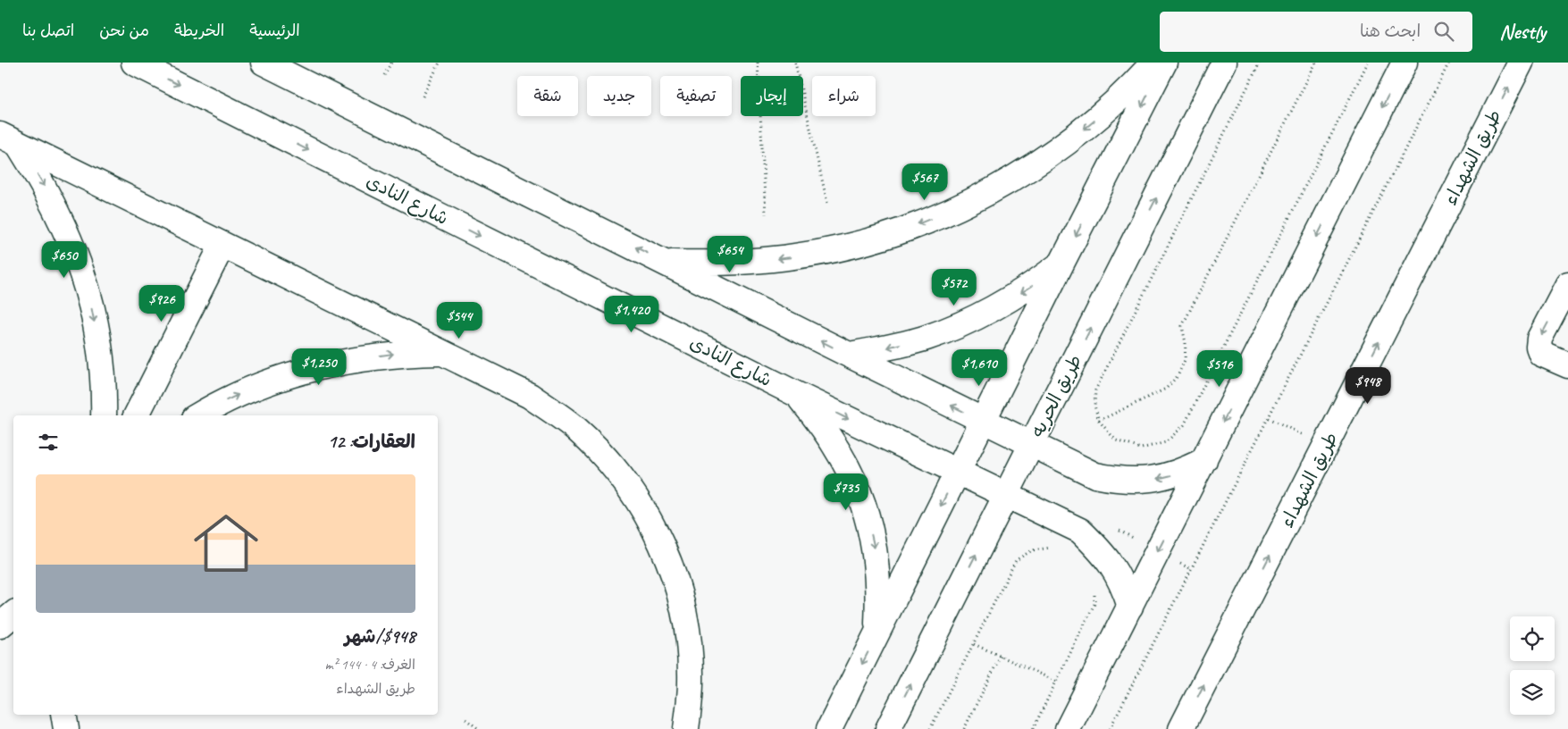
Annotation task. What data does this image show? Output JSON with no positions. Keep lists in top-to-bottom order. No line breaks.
{"streets":{"street":["طريق الشهداء","شارع النادى","طريق الحريه"]},"crossings":[["شارع النادى","طريق الحريه"]],"page":{"header":"Nestly","search":"ابحث هنا","nav":["الرئيسية","الخريطة","من نحن","اتصل بنا"],"chip":["شراء","إيجار","تصفية","جديد","شقة"],"price":["$567","$654","$650","$572","$926","$1,420","$544","$1,250","$1,610","$516","$948","$735"],"heading":"العقارات: 12","list":[{"name":"$948/شهر","note":"الغرف: 4 · 144 m² · طريق الشهداء"}]}}
